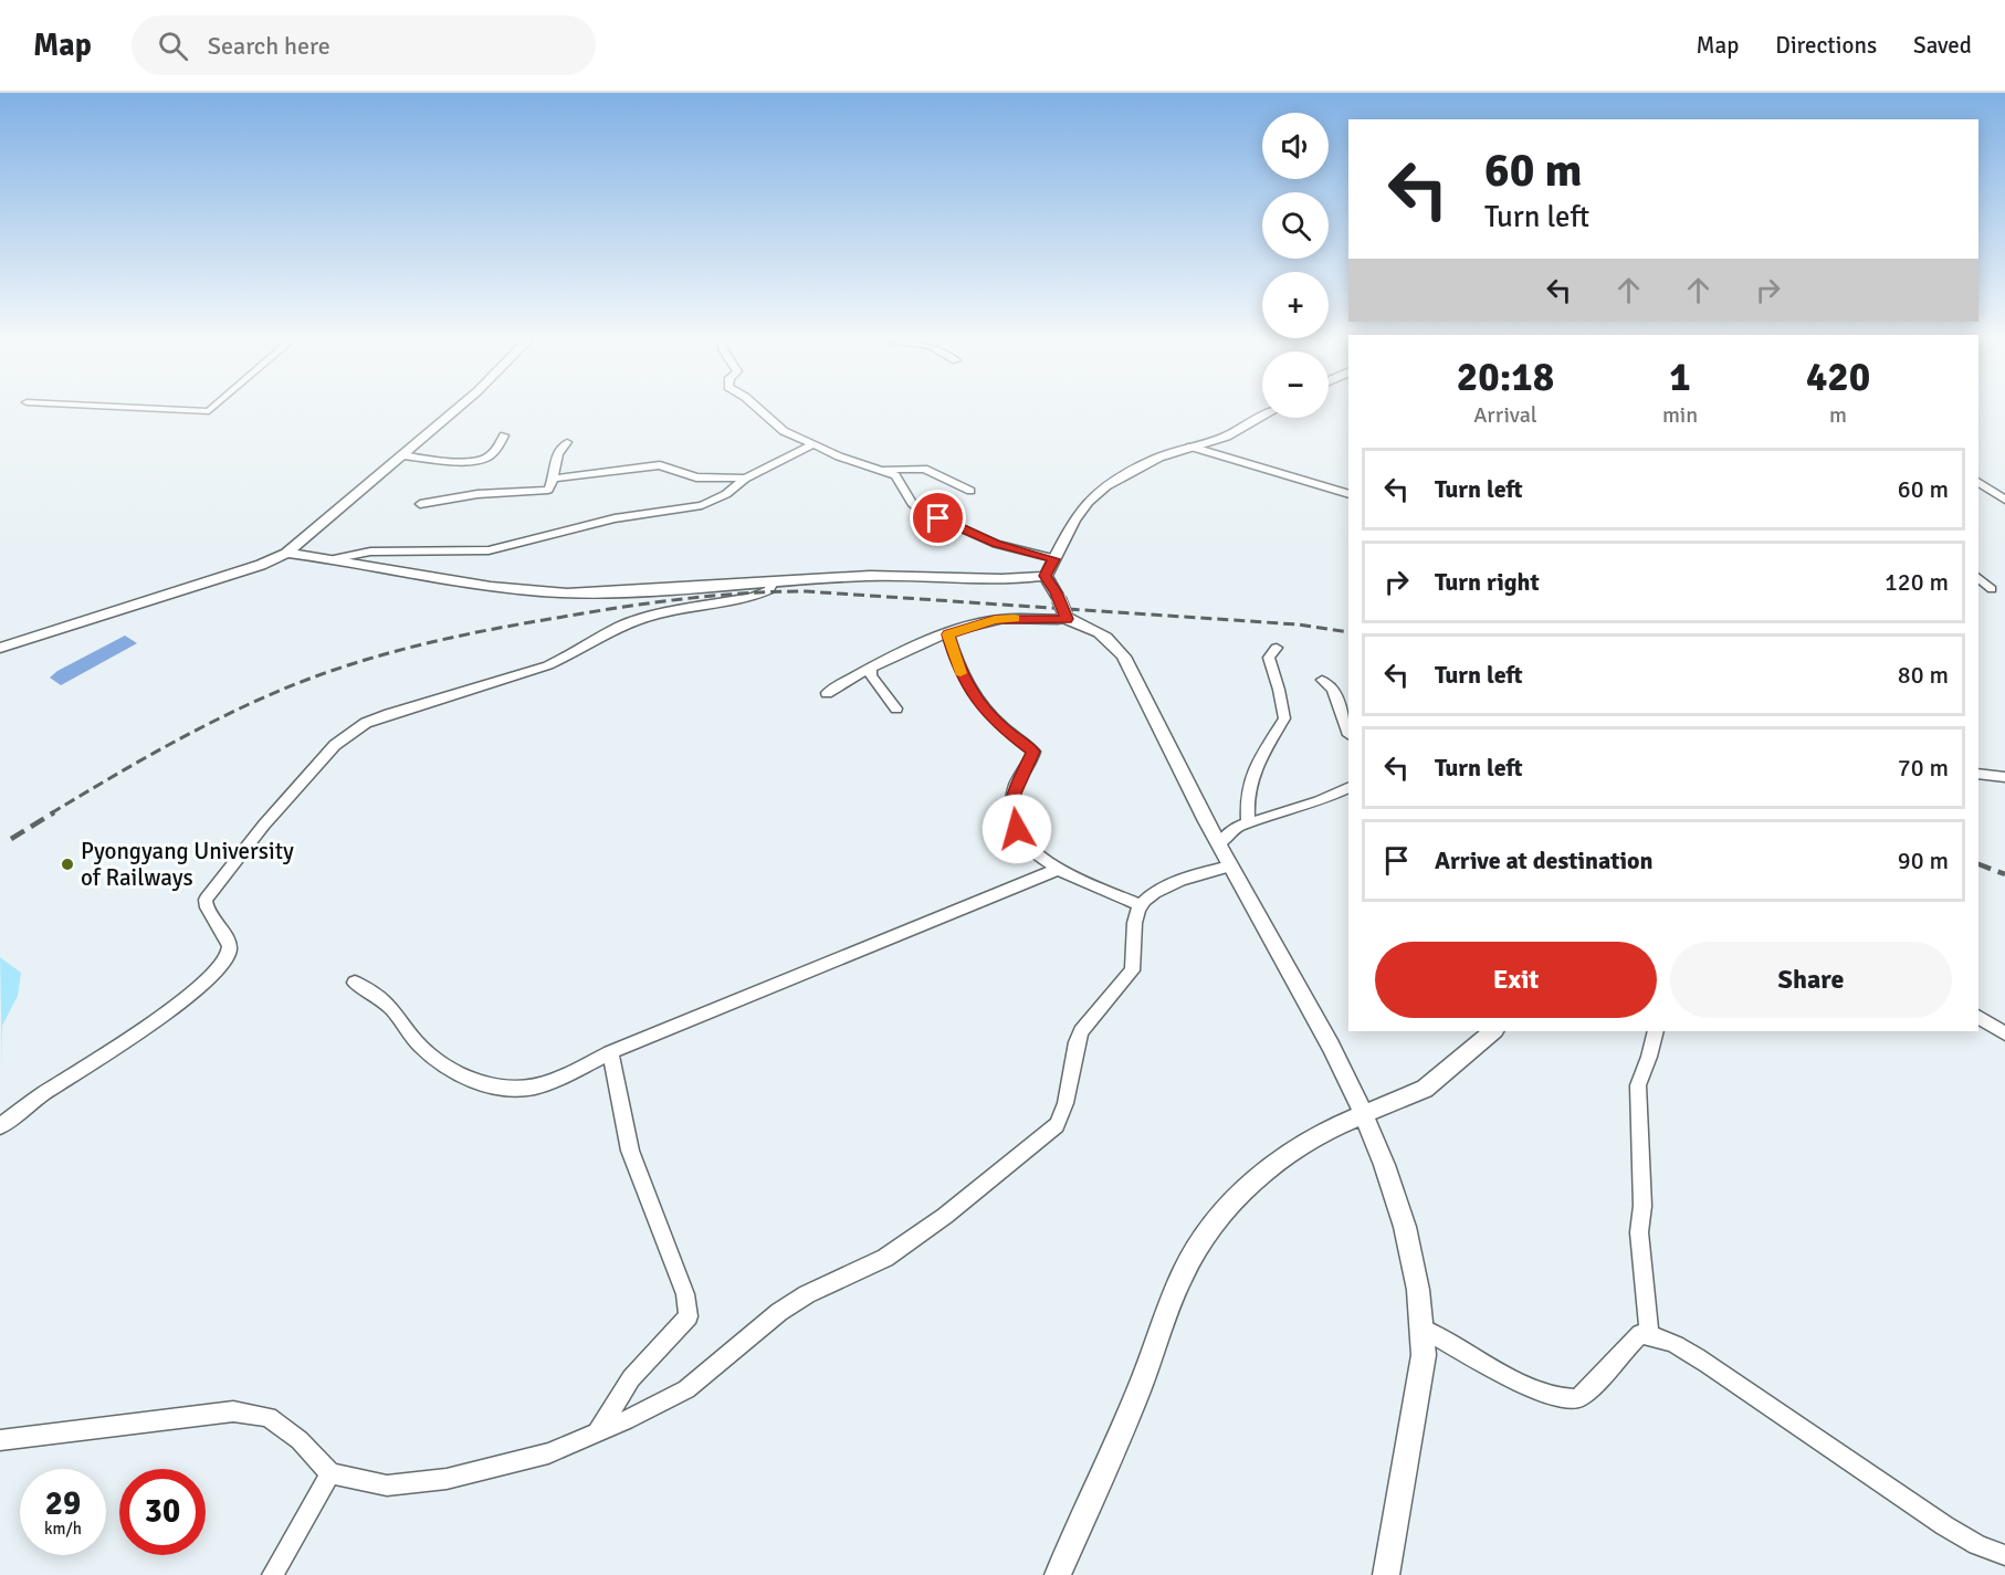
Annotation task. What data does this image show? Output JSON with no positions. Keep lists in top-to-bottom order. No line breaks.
{"places":["Pyongyang University of Railways"],"page":{"header":"Map","search":"Search here","nav":["Map","Directions","Saved"],"map_buttons":["+","−"],"turn":["60 m","Turn left"],"eta":["20:18","Arrival","1","min","420","m"],"list":[{"name":"Turn left","value":"60 m"},{"name":"Turn right","value":"120 m"},{"name":"Turn left","value":"80 m"},{"name":"Turn left","value":"70 m"},{"name":"Arrive at destination","value":"90 m"}],"buttons":["Exit","Share"],"speed":"29 km/h","limit":"30"}}
